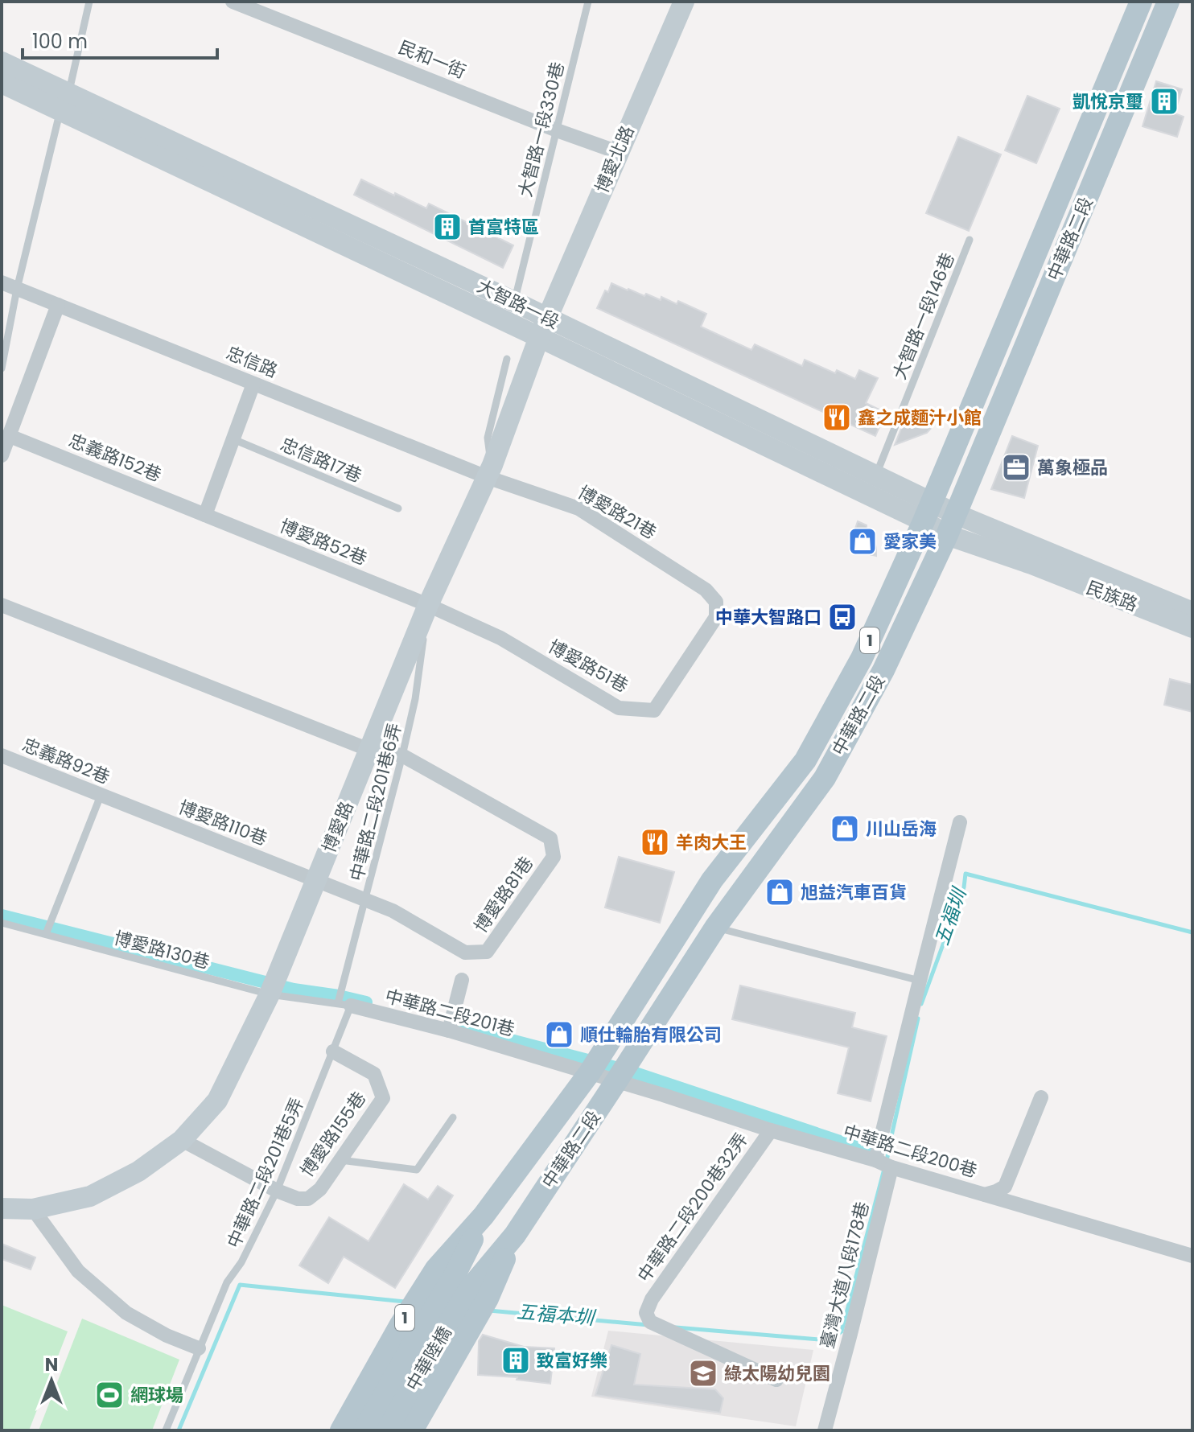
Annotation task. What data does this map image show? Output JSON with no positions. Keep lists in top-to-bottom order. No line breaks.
{"streets":{"main road":["中華路二段","1","中華陸橋"],"street":["民和一街","博愛北路","大智路一段","忠信路","忠義路152巷","博愛路21巷","博愛路52巷","民族路","博愛路51巷","忠義路92巷","博愛路110巷","博愛路","博愛路81巷","中華路二段201巷","博愛路155巷","中華路二段200巷","中華路二段200巷32弄","臺灣大道八段178巷"],"lane":["大智路一段330巷","大智路一段146巷","忠信路17巷","中華路二段201巷6弄","博愛路130巷","中華路二段201巷5弄"]},"crossings":[["民和一街","大智路一段330巷"],["民和一街","博愛北路"],["大智路一段330巷","大智路一段"],["博愛北路","大智路一段"],["博愛北路","博愛路"],["中華路二段","大智路一段"],["中華路二段","中華路二段201巷"],["中華路二段","中華路二段200巷"],["中華路二段","中華陸橋"],["大智路一段","大智路一段146巷"],["大智路一段","民族路"],["大智路一段","博愛路"],["忠信路","博愛路21巷"],["忠信路","博愛路"],["忠義路152巷","博愛路52巷"],["博愛路21巷","博愛路51巷"],["博愛路21巷","博愛路"],["博愛路52巷","博愛路51巷"],["博愛路52巷","中華路二段201巷6弄"],["博愛路52巷","博愛路"],["博愛路51巷","中華路二段201巷6弄"],["博愛路51巷","博愛路"],["忠義路92巷","博愛路110巷"],["中華路二段201巷6弄","博愛路"],["中華路二段201巷6弄","博愛路81巷"],["中華路二段201巷6弄","中華路二段201巷"],["中華路二段201巷6弄","中華路二段201巷5弄"],["博愛路110巷","博愛路"],["博愛路110巷","博愛路81巷"],["博愛路","博愛路81巷"],["博愛路","博愛路130巷"],["博愛路","中華路二段201巷"],["博愛路","博愛路155巷"],["博愛路130巷","中華路二段201巷"],["中華路二段201巷","中華路二段200巷"],["中華路二段201巷","中華路二段201巷5弄"],["博愛路155巷","中華路二段201巷5弄"],["中華路二段200巷","中華路二段200巷32弄"],["中華路二段200巷","臺灣大道八段178巷"]],"water":["五福圳","五福本圳"],"places":{"building":["凱悅京璽","首富特區","致富好樂"],"restaurant":["鑫之成麵汁小館","羊肉大王"],"office":["萬象極品"],"shop":["愛家美","川山岳海","旭益汽車百貨","順仕輪胎有限公司"],"bus stop":["中華大智路口"],"school or university":["綠太陽幼兒園"],"sports":["網球場"]},"scale_bar":"100 m","north":"top"}
